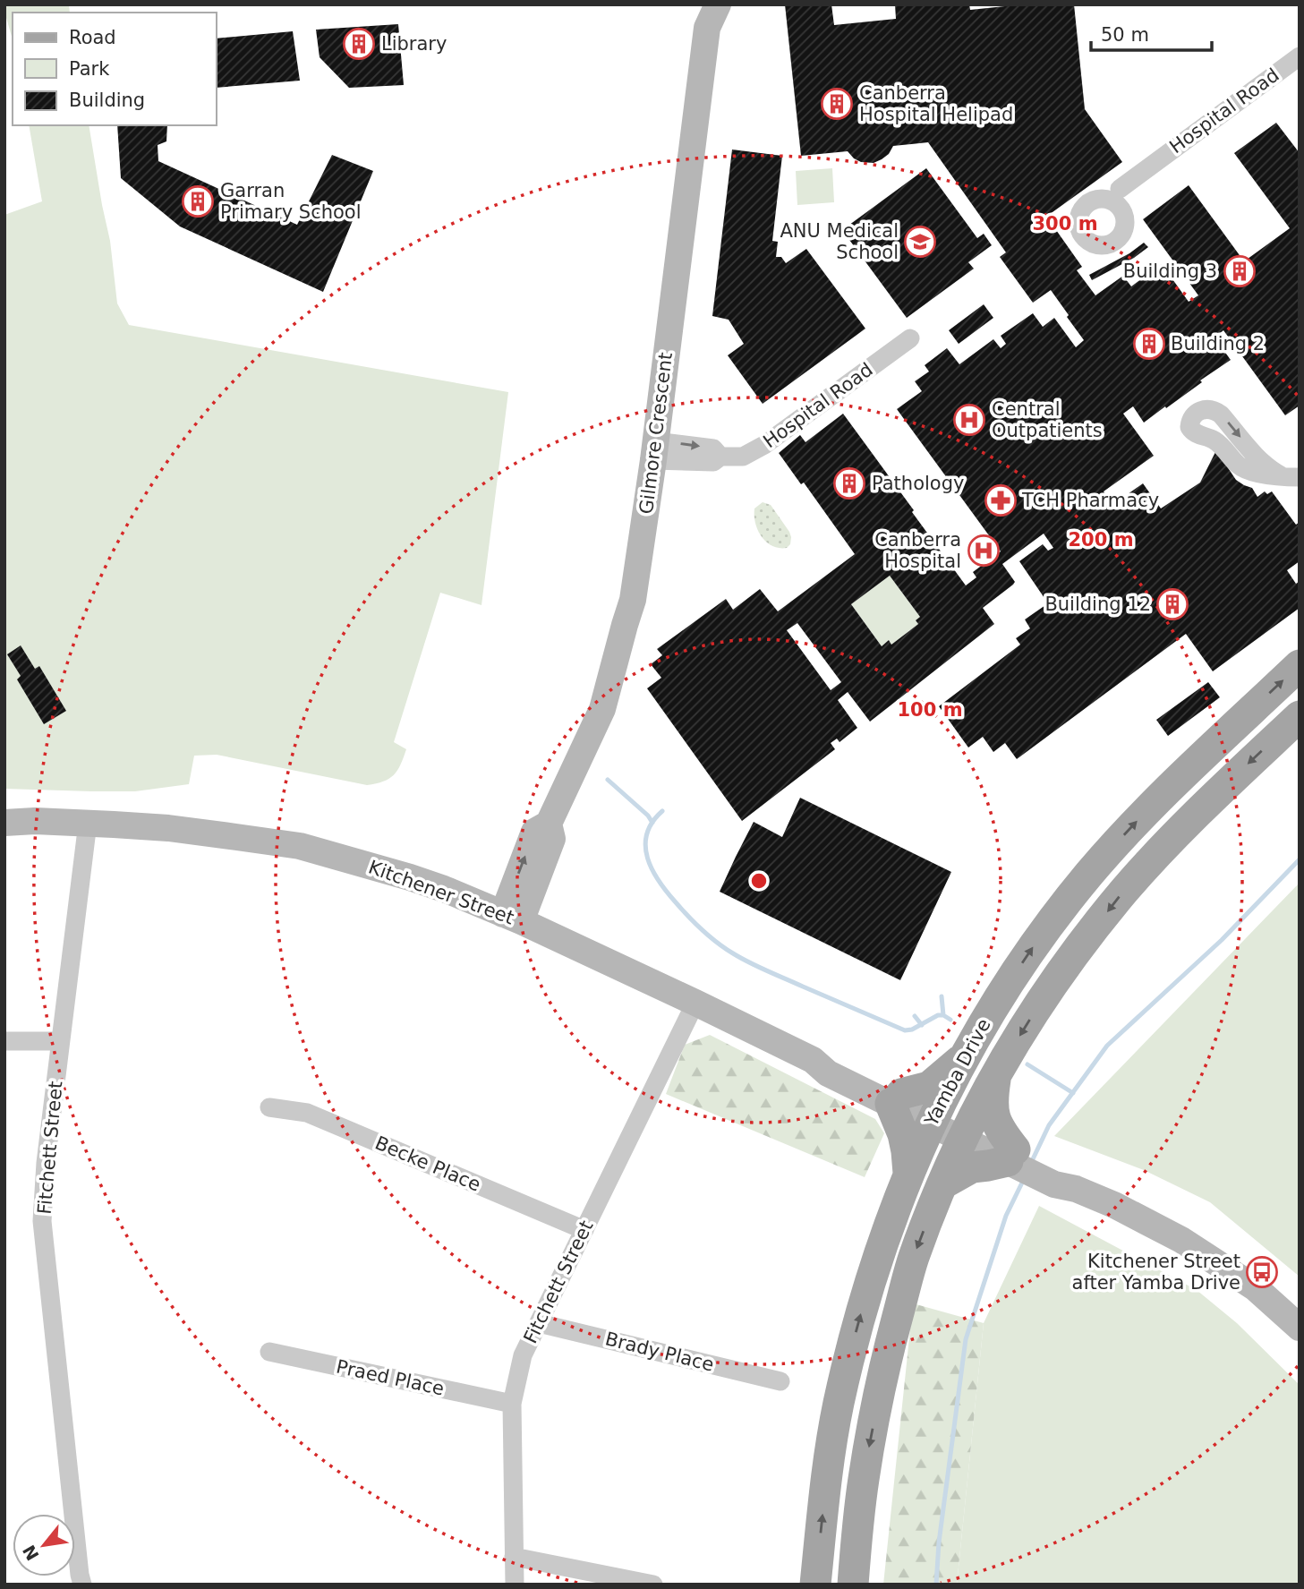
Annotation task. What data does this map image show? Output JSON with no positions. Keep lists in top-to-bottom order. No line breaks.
{"streets":{"main road":["Yamba Drive"],"street":["Hospital Road","Gilmore Crescent","Kitchener Street","Fitchett Street","Becke Place","Brady Place","Praed Place"]},"crossings":[["Hospital Road","Gilmore Crescent"],["Gilmore Crescent","Kitchener Street"],["Kitchener Street","Yamba Drive"],["Kitchener Street","Fitchett Street"],["Fitchett Street","Becke Place"],["Fitchett Street","Brady Place"],["Fitchett Street","Praed Place"]],"places":{"building":["Library","Canberra Hospital Helipad","Garran Primary School","Building 3","Building 2","Pathology","Building 12"],"school or university":["ANU Medical School"],"hospital":["Central Outpatients","Canberra Hospital"],"pharmacy":["TCH Pharmacy"],"bus stop":["Kitchener Street after Yamba Drive"]},"legend":["Road","Park","Building"],"scale_bar":"50 m","north":"bottom left","rings":["300 m","200 m","100 m"]}
